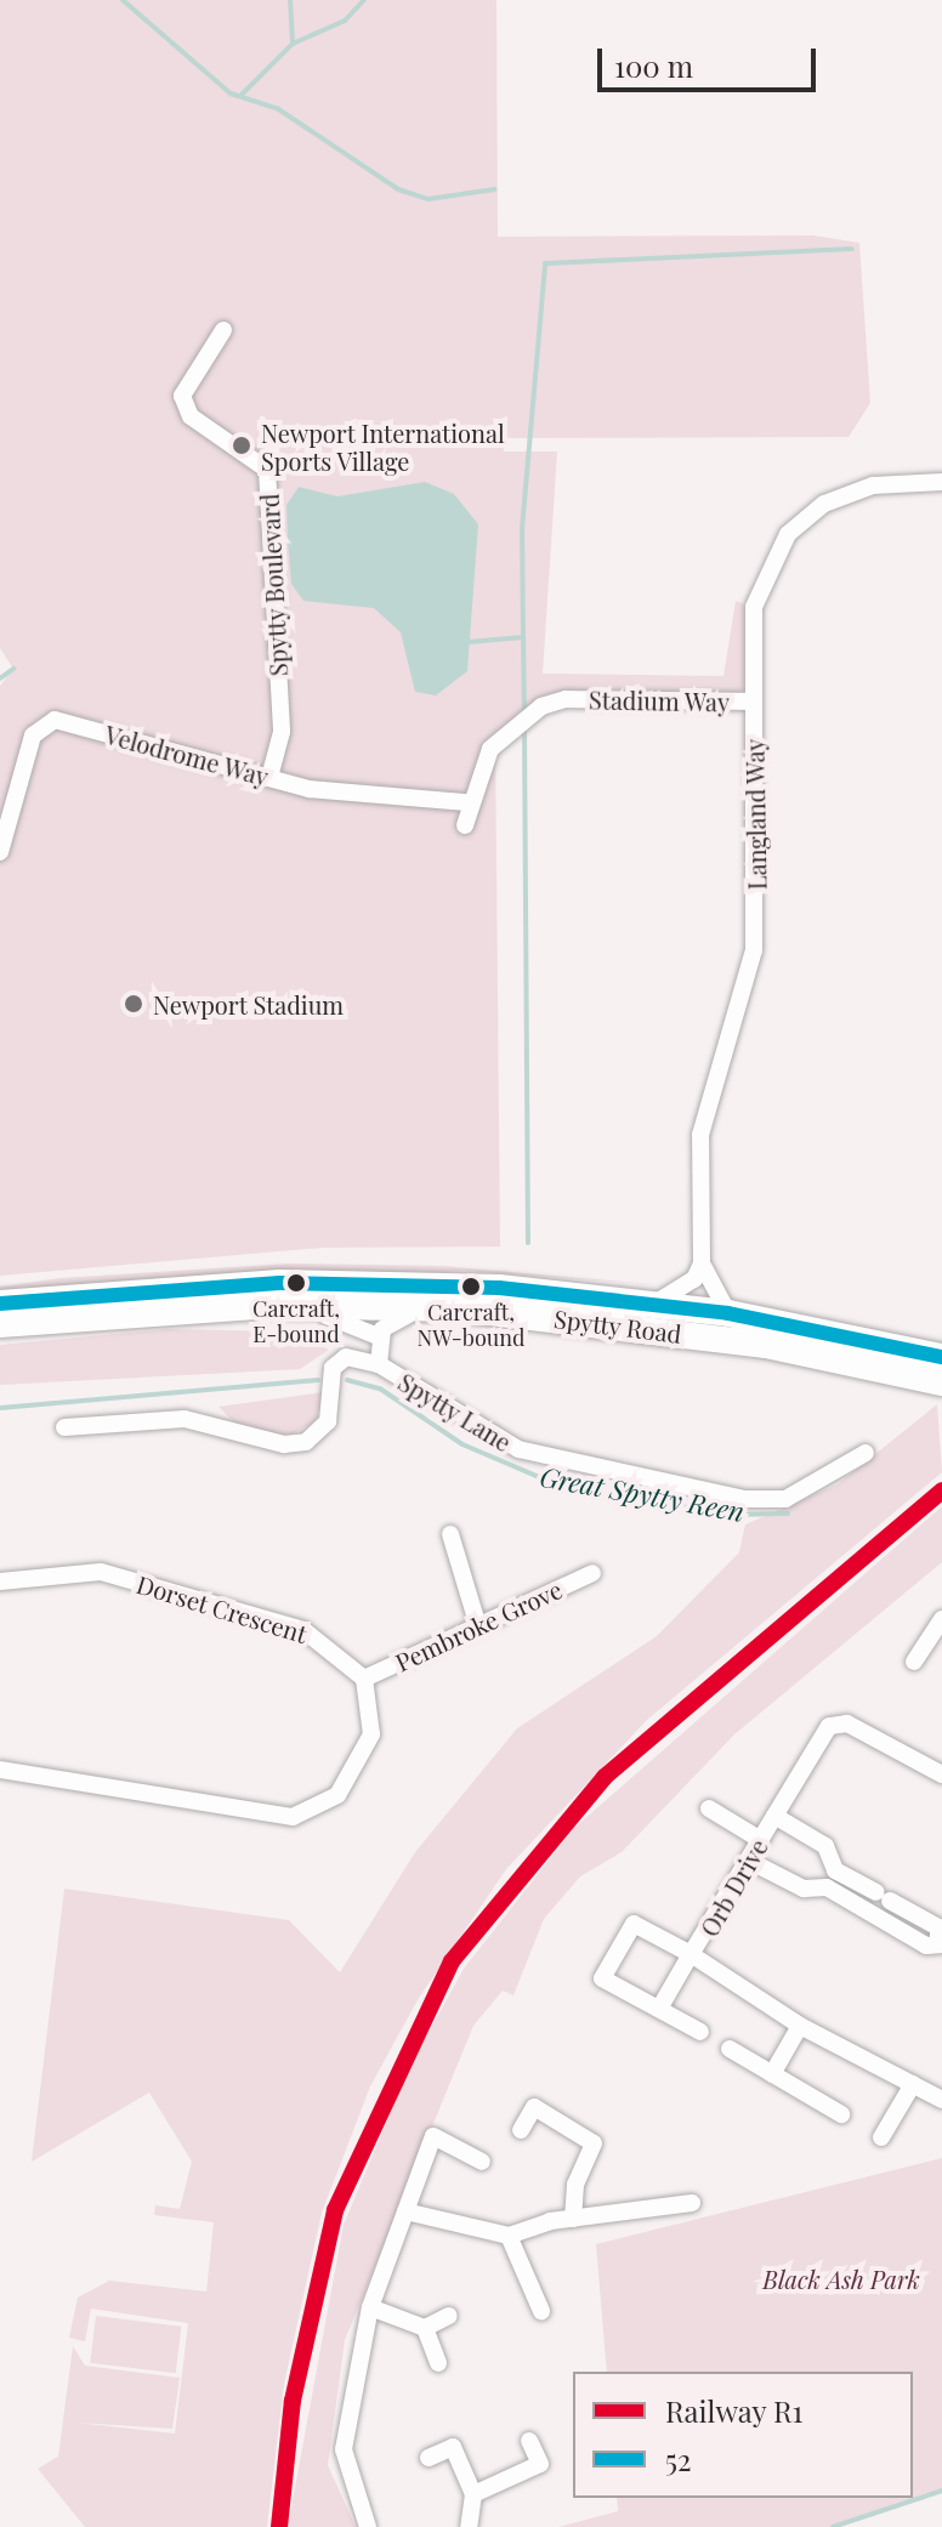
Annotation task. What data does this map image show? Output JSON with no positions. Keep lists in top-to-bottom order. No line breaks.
{"streets":{"main road":["Spytty Road"],"street":["Spytty Boulevard","Stadium Way","Velodrome Way","Langland Way","Spytty Lane","Dorset Crescent","Pembroke Grove","Orb Drive"]},"crossings":[["Spytty Boulevard","Velodrome Way"],["Stadium Way","Velodrome Way"],["Stadium Way","Langland Way"],["Langland Way","Spytty Road"],["Dorset Crescent","Pembroke Grove"]],"water":["Great Spytty Reen"],"parks":["Black Ash Park"],"places":["Newport International Sports Village","Newport Stadium","Carcraft, E-bound","Carcraft, NW-bound"],"lines":["transit line 52","rail line R1"],"legend":["Railway R1","52"],"scale_bar":"100 m"}
